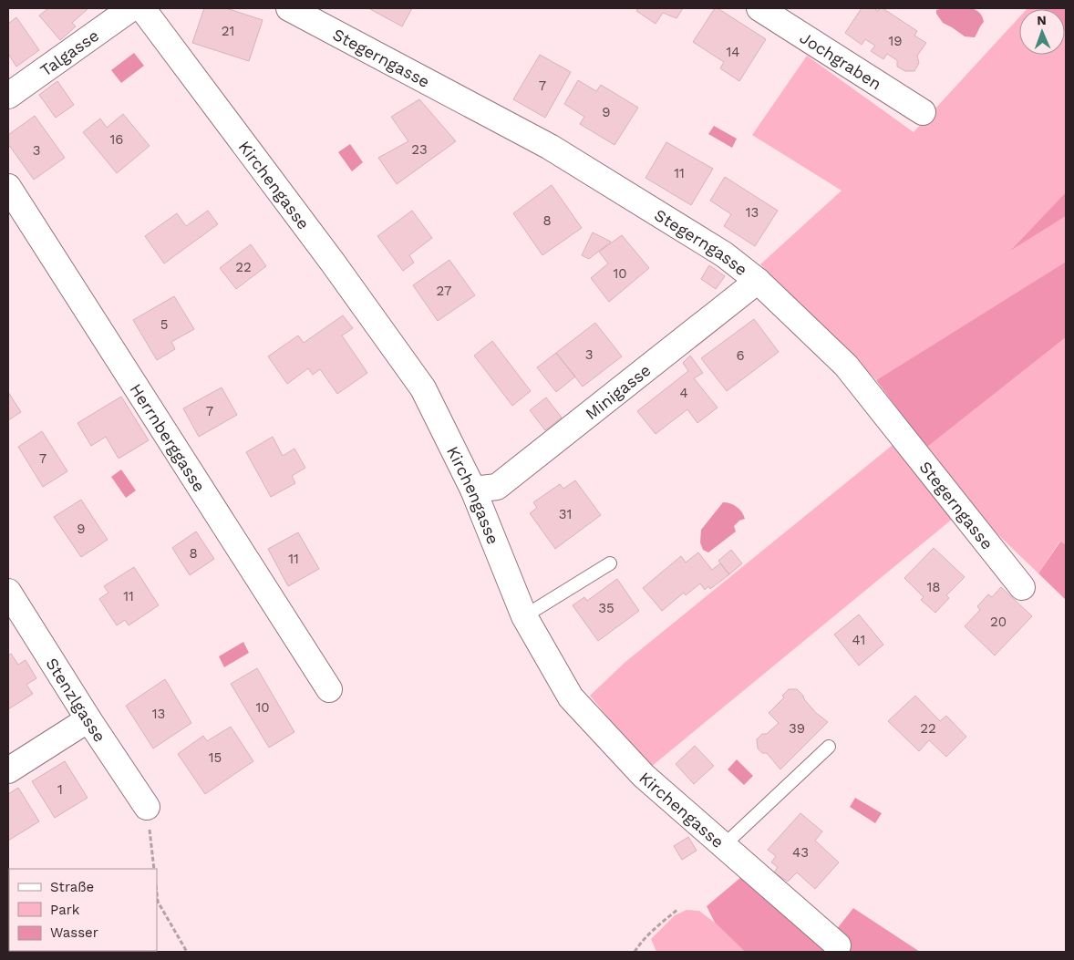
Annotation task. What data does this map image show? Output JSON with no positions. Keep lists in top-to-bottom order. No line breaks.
{"streets":{"street":["Talgasse","Stegerngasse","Jochgraben","Kirchengasse","Minigasse","Herrnberggasse","Stenzlgasse"]},"crossings":[["Stegerngasse","Minigasse"],["Kirchengasse","Minigasse"]],"house_numbers":["21","19","14","7","9","16","23","3","11","13","8","22","10","27","5","3","6","4","7","7","31","9","8","11","18","11","35","20","41","10","13","39","22","15","1","43"],"legend":["Straße","Park","Wasser"],"north":"top"}
